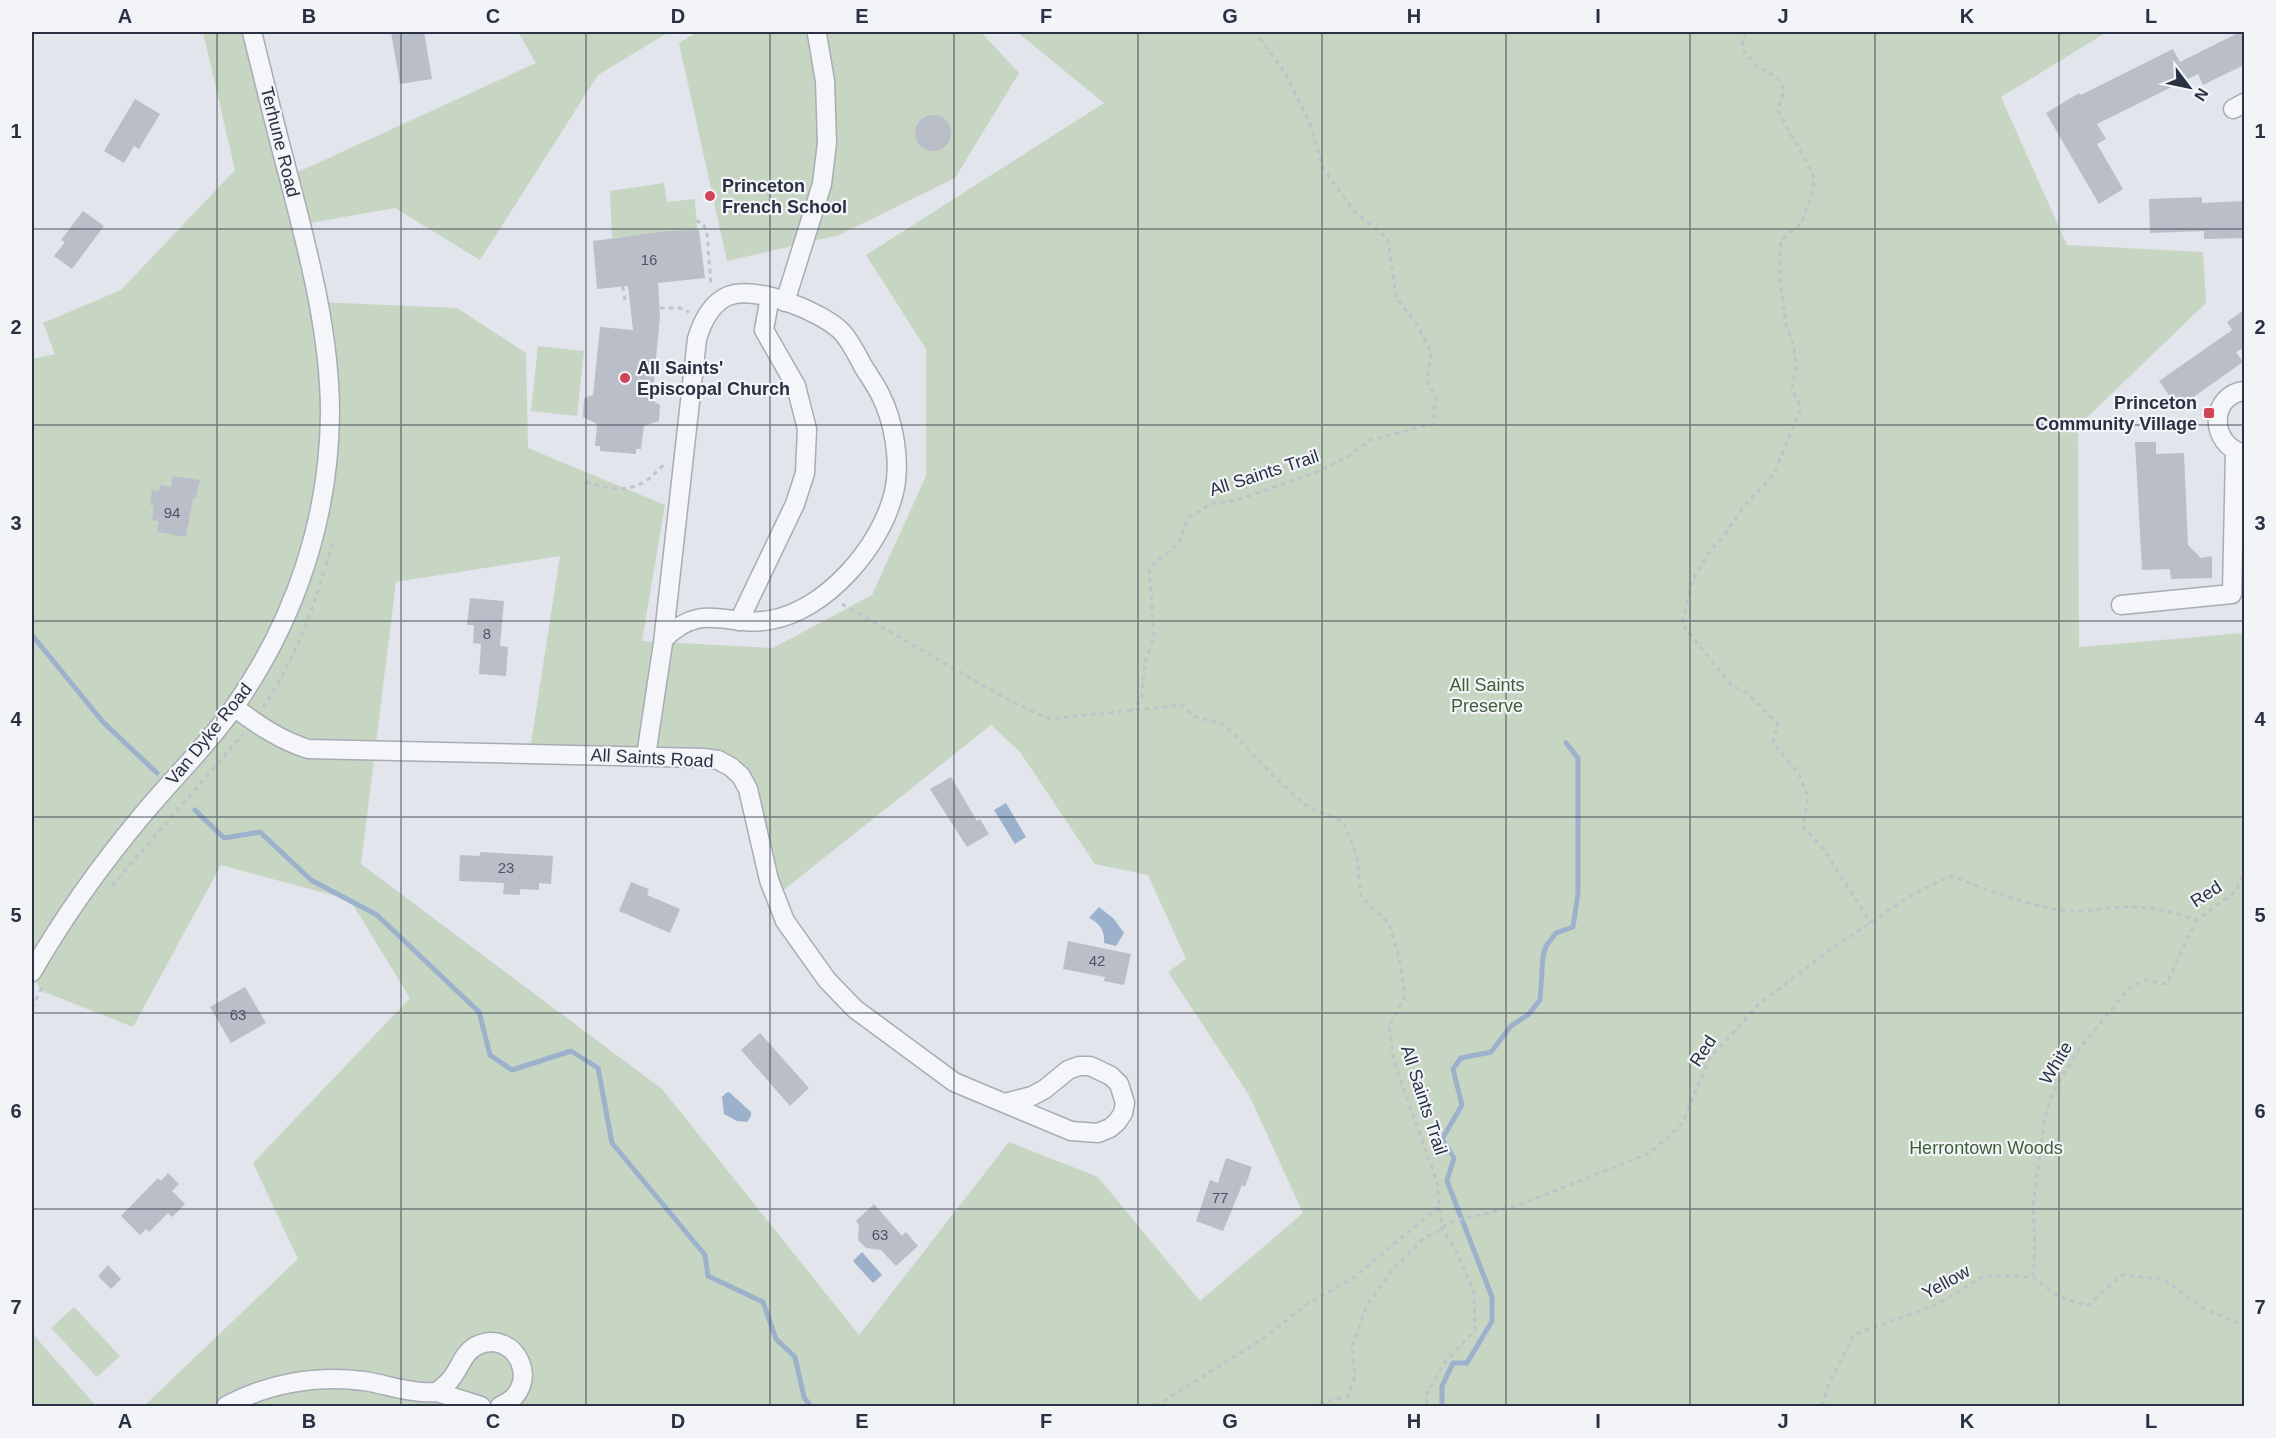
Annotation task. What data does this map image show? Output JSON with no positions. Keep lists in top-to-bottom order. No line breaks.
{"streets":{"street":["Terhune Road","Van Dyke Road","All Saints Road"],"path":["All Saints Trail","Red","White","Yellow"]},"crossings":[["Terhune Road","Van Dyke Road"],["All Saints Trail","Red"],["Van Dyke Road","All Saints Road"],["Red","White"],["White","Yellow"]],"parks":["All Saints Preserve","Herrontown Woods"],"places":{"other":["Princeton French School","All Saints' Episcopal Church"],"transit":["Princeton Community Village"]},"house_numbers":["16","94","8","23","42","63","77","63"],"north":"bottom right","grid":{"columns":["A","B","C","D","E","F","G","H","I","J","K","L"],"rows":["1","2","3","4","5","6","7"]}}
